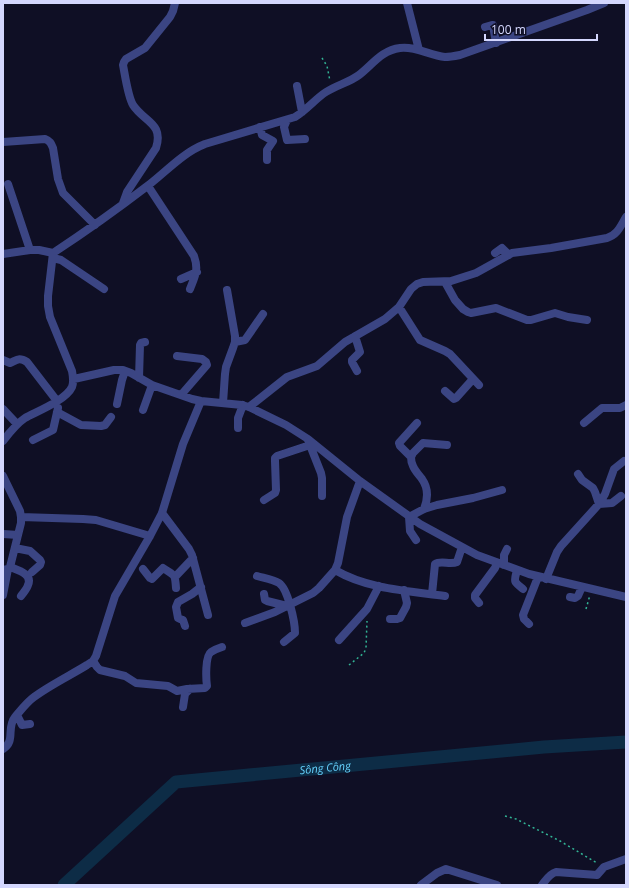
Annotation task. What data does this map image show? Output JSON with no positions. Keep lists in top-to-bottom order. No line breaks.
{"water":["Sông Công"],"scale_bar":"100 m"}
